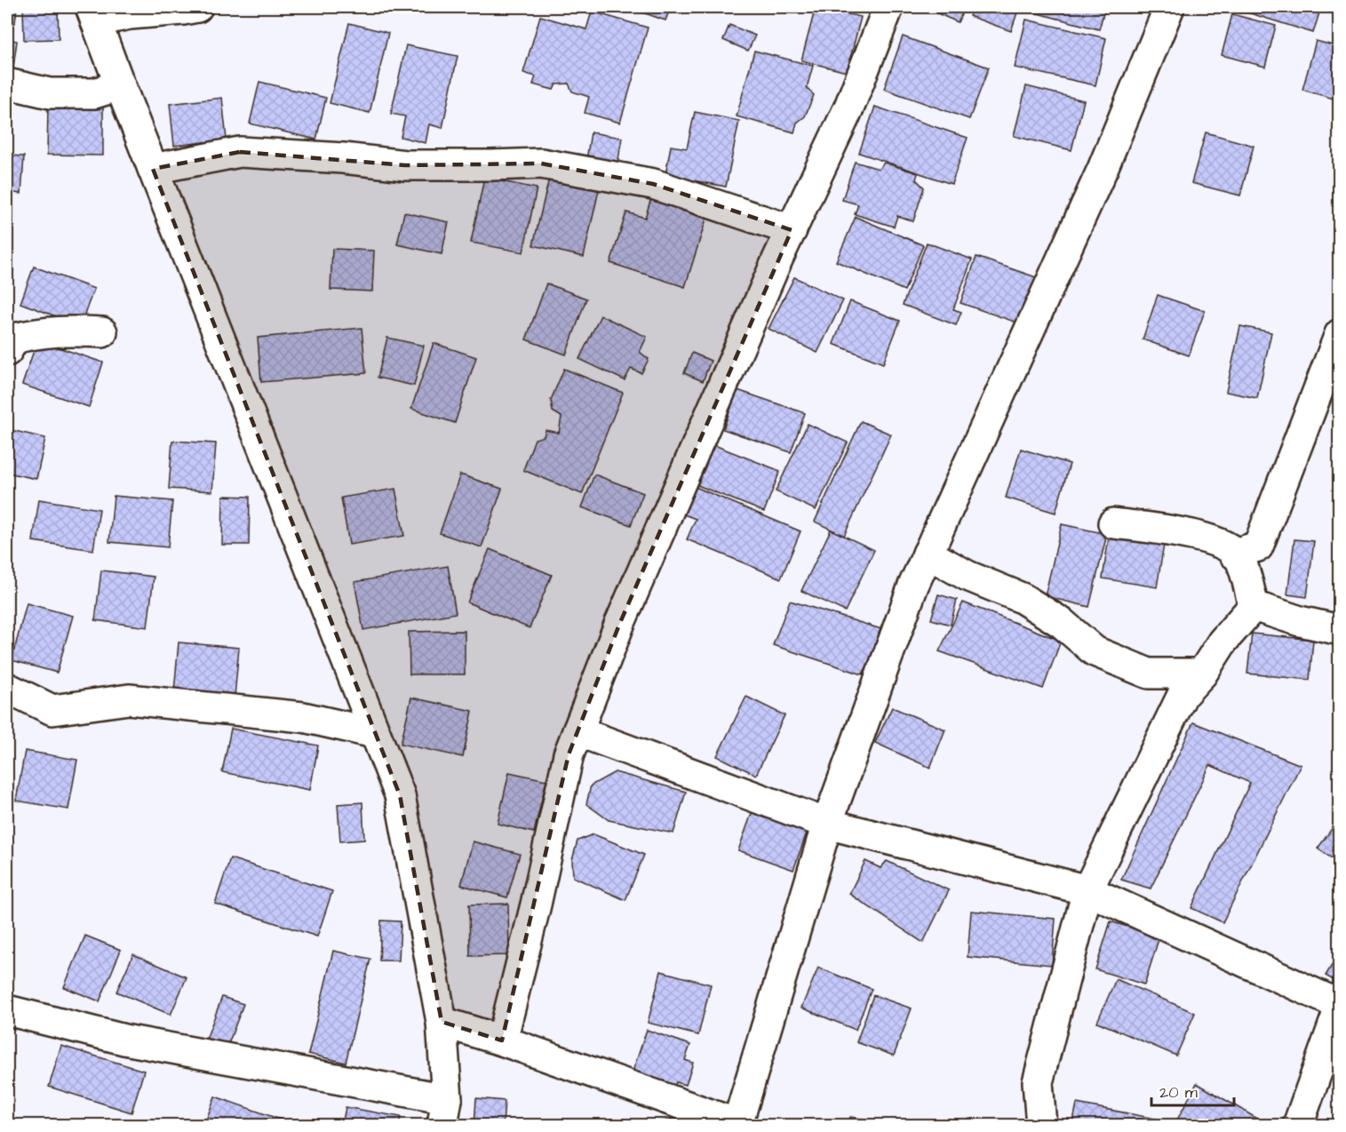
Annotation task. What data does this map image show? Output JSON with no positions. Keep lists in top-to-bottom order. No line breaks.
{"scale_bar":"20 m"}
